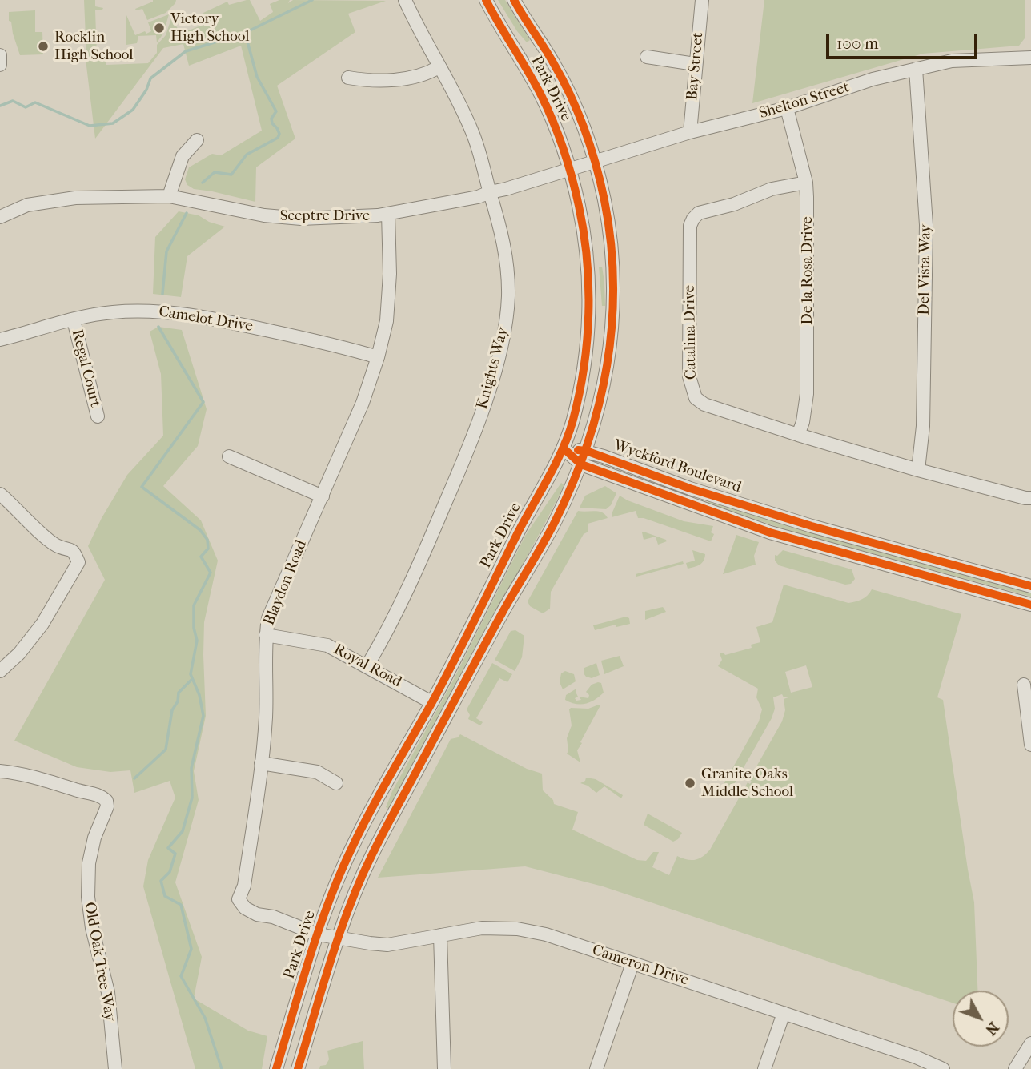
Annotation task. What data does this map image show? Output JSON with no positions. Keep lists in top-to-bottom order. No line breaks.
{"streets":{"street":["Bay Street","Park Drive","Shelton Street","Sceptre Drive","Del Vista Way","De la Rosa Drive","Camelot Drive","Catalina Drive","Regal Court","Knights Way","Wyckford Boulevard","Blaydon Road","Royal Road","Old Oak Tree Way","Cameron Drive"]},"crossings":[["Bay Street","Shelton Street"],["Park Drive","Shelton Street"],["Park Drive","Sceptre Drive"],["Park Drive","Wyckford Boulevard"],["Park Drive","Blaydon Road"],["Park Drive","Royal Road"],["Park Drive","Cameron Drive"],["Shelton Street","Sceptre Drive"],["Shelton Street","Del Vista Way"],["Shelton Street","De la Rosa Drive"],["Sceptre Drive","Knights Way"],["Sceptre Drive","Blaydon Road"],["Del Vista Way","Catalina Drive"],["De la Rosa Drive","Catalina Drive"],["Camelot Drive","Regal Court"],["Camelot Drive","Blaydon Road"],["Knights Way","Royal Road"],["Blaydon Road","Royal Road"],["Blaydon Road","Cameron Drive"]],"places":["Victory High School","Rocklin High School","Granite Oaks Middle School"],"scale_bar":"100 m","north":"bottom right"}
